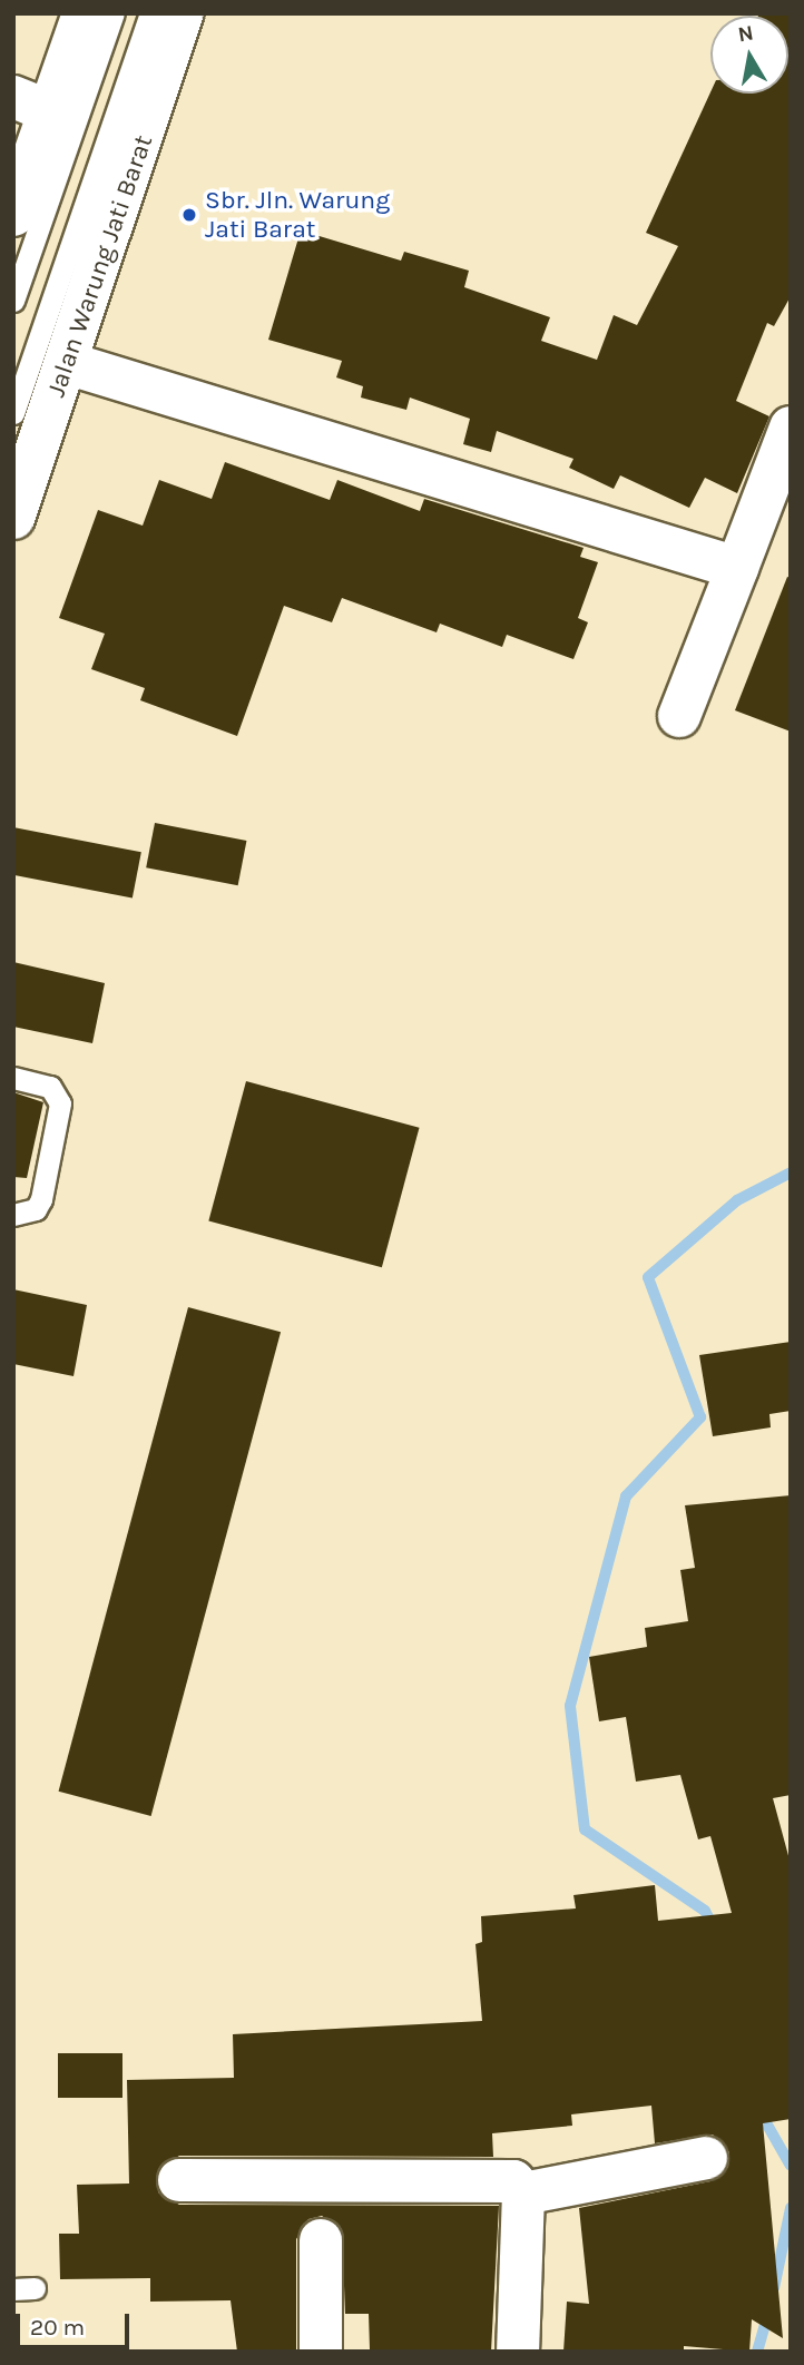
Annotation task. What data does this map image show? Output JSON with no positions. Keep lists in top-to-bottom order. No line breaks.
{"streets":{"street":["Jalan Warung Jati Barat"]},"places":["Sbr. Jln. Warung Jati Barat"],"scale_bar":"20 m","north":"top"}
